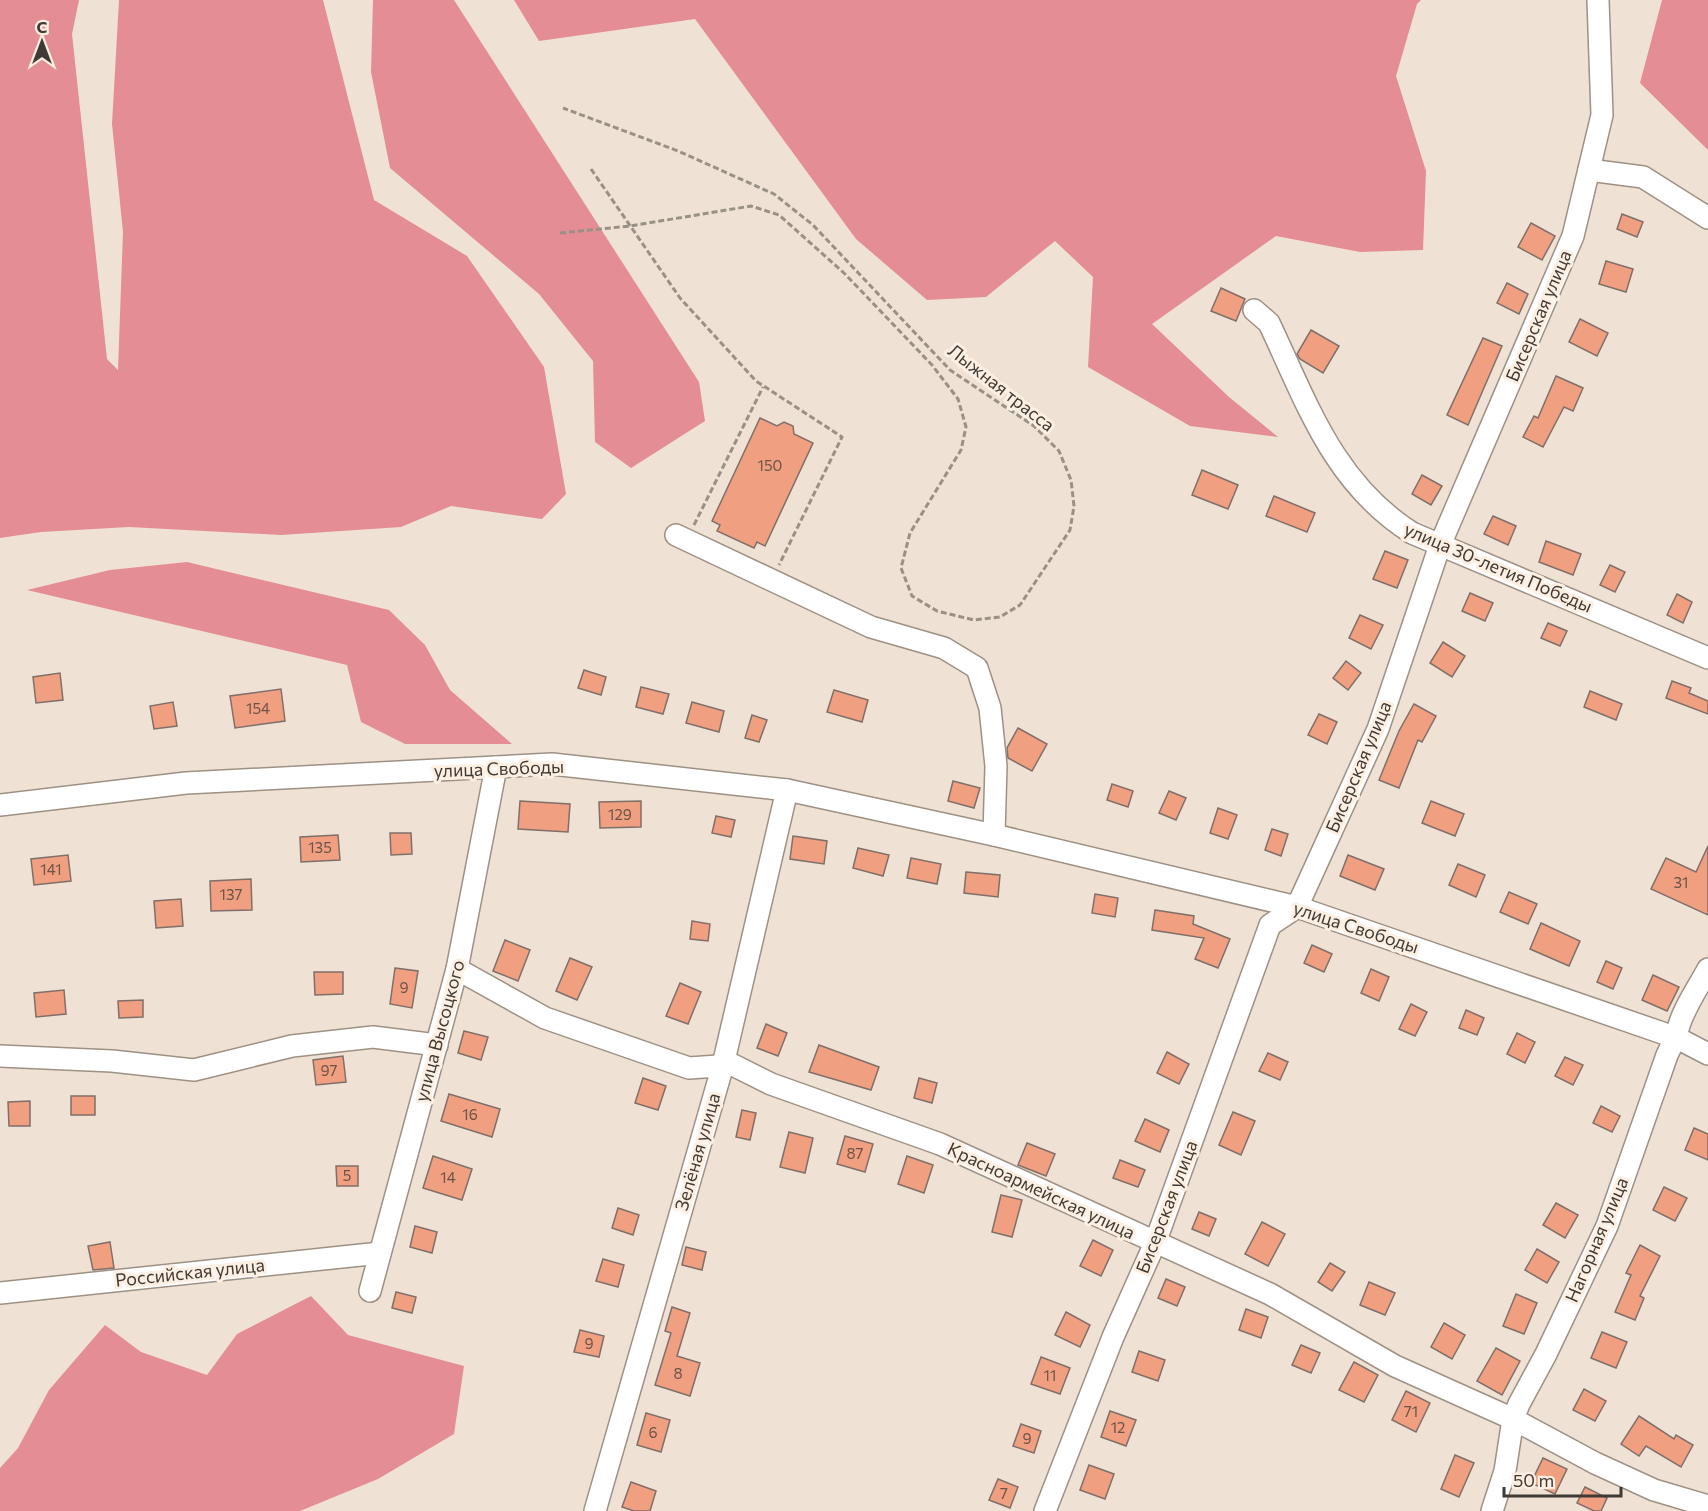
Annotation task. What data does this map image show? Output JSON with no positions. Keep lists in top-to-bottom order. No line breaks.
{"streets":{"street":["Бисерская улица","улица 30-летия Победы","улица Свободы","улица Высоцкого","Зелёная улица","Красноармейская улица","Нагорная улица","Российская улица"],"path":["Лыжная трасса"]},"crossings":[["Бисерская улица","улица 30-летия Победы"],["Бисерская улица","улица Свободы"],["Бисерская улица","Красноармейская улица"],["улица Свободы","улица Высоцкого"],["улица Свободы","Зелёная улица"],["улица Свободы","Нагорная улица"],["улица Высоцкого","Красноармейская улица"],["улица Высоцкого","Российская улица"],["Зелёная улица","Красноармейская улица"],["Красноармейская улица","Нагорная улица"]],"house_numbers":["150","154","129","135","141","31","137","9","97","16","87","5","14","9","8","11","71","12","6","9","7"],"scale_bar":"50 m","north":"top"}
